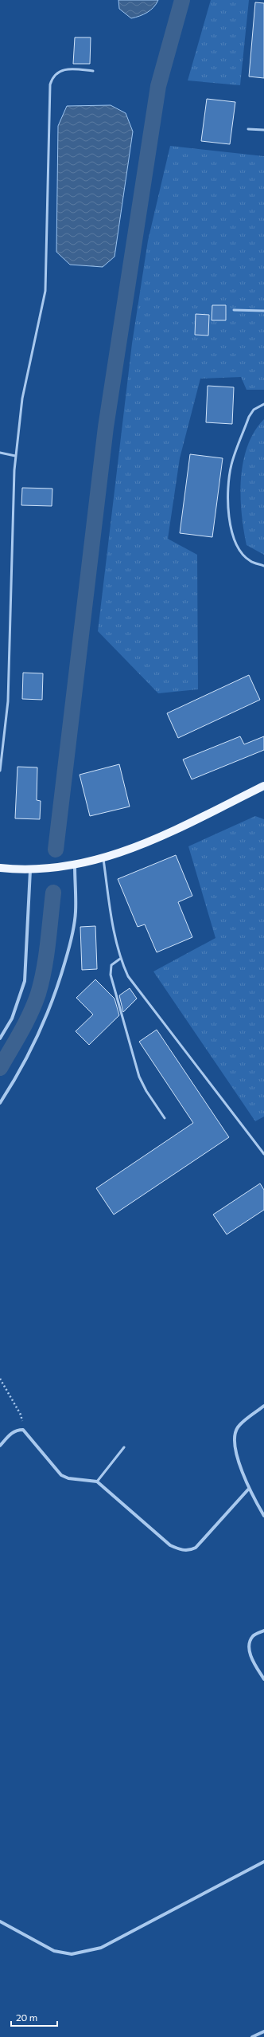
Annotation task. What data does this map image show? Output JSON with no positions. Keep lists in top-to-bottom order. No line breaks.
{"scale_bar":"20 m"}
